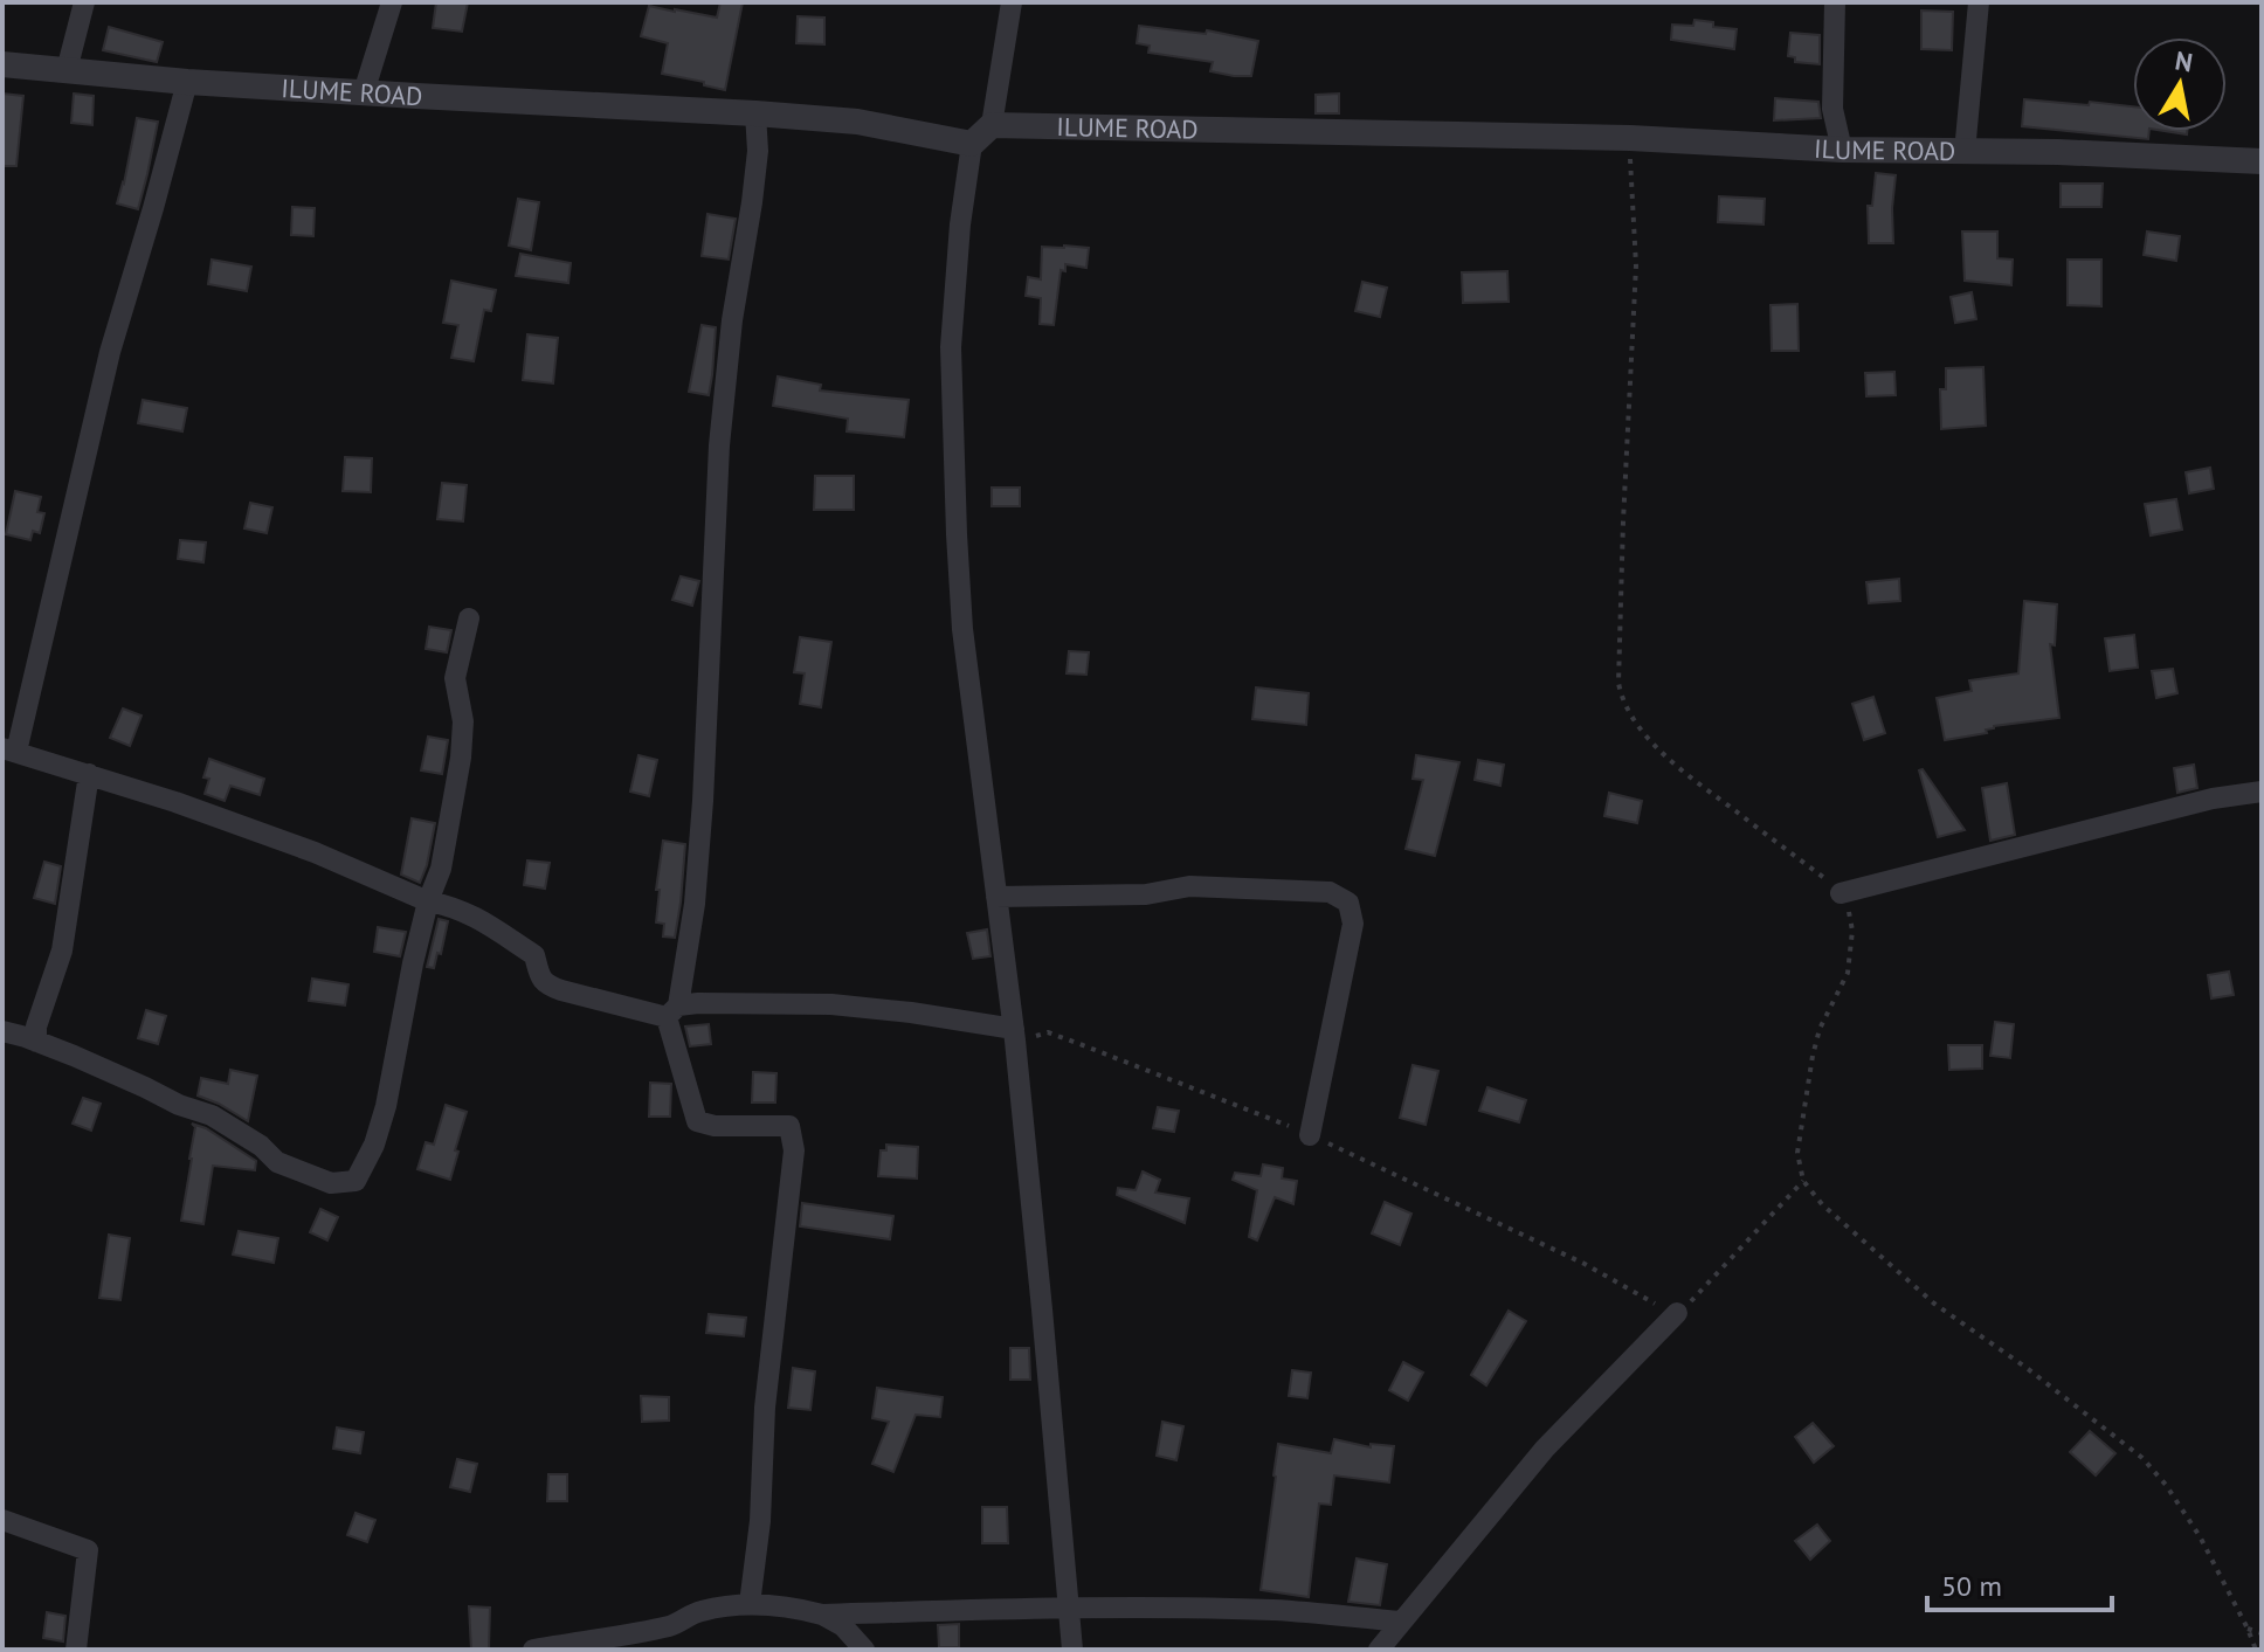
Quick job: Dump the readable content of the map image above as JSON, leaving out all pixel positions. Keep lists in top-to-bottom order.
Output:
{
  "streets": {
    "street": ["ILUME ROAD"]
  },
  "scale_bar": "50 m",
  "north": "top"
}
